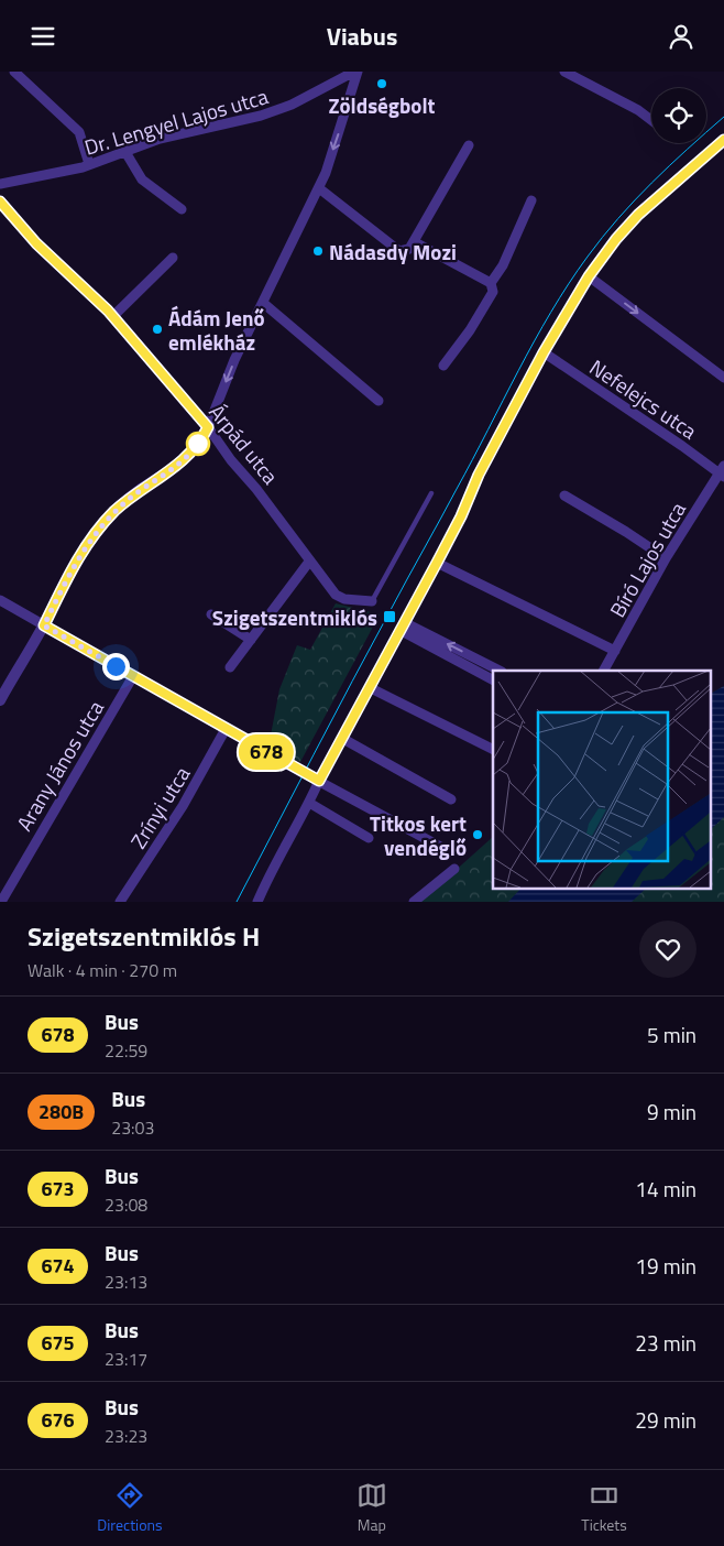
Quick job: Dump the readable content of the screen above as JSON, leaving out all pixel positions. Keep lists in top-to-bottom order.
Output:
{
  "streets": {
    "street": [
      "Dr. Lengyel Lajos utca",
      "Nefelejcs utca",
      "Árpád utca",
      "Bíró Lajos utca",
      "Arany János utca",
      "Zrínyi utca"
    ]
  },
  "crossings": [
    ["Nefelejcs utca", "Bíró Lajos utca"]
  ],
  "places": {
    "other": [
      "Zöldségbolt",
      "Nádasdy Mozi",
      "Ádám Jenő emlékház",
      "Titkos kert vendéglő"
    ],
    "transit": ["Szigetszentmiklós"]
  },
  "lines": ["bus line 678"],
  "page": {
    "header": "Viabus",
    "on_map": "678",
    "heading": ["Szigetszentmiklós H", "Walk · 4 min · 270 m"],
    "list": [
      {
        "mark": "678",
        "name": "Bus",
        "note": "22:59",
        "value": "5 min"
      },
      {
        "mark": "280B",
        "name": "Bus",
        "note": "23:03",
        "value": "9 min"
      },
      {
        "mark": "673",
        "name": "Bus",
        "note": "23:08",
        "value": "14 min"
      },
      {
        "mark": "674",
        "name": "Bus",
        "note": "23:13",
        "value": "19 min"
      },
      {
        "mark": "675",
        "name": "Bus",
        "note": "23:17",
        "value": "23 min"
      },
      {
        "mark": "676",
        "name": "Bus",
        "note": "23:23",
        "value": "29 min"
      }
    ],
    "tabs": ["Directions", "Map", "Tickets"]
  }
}
